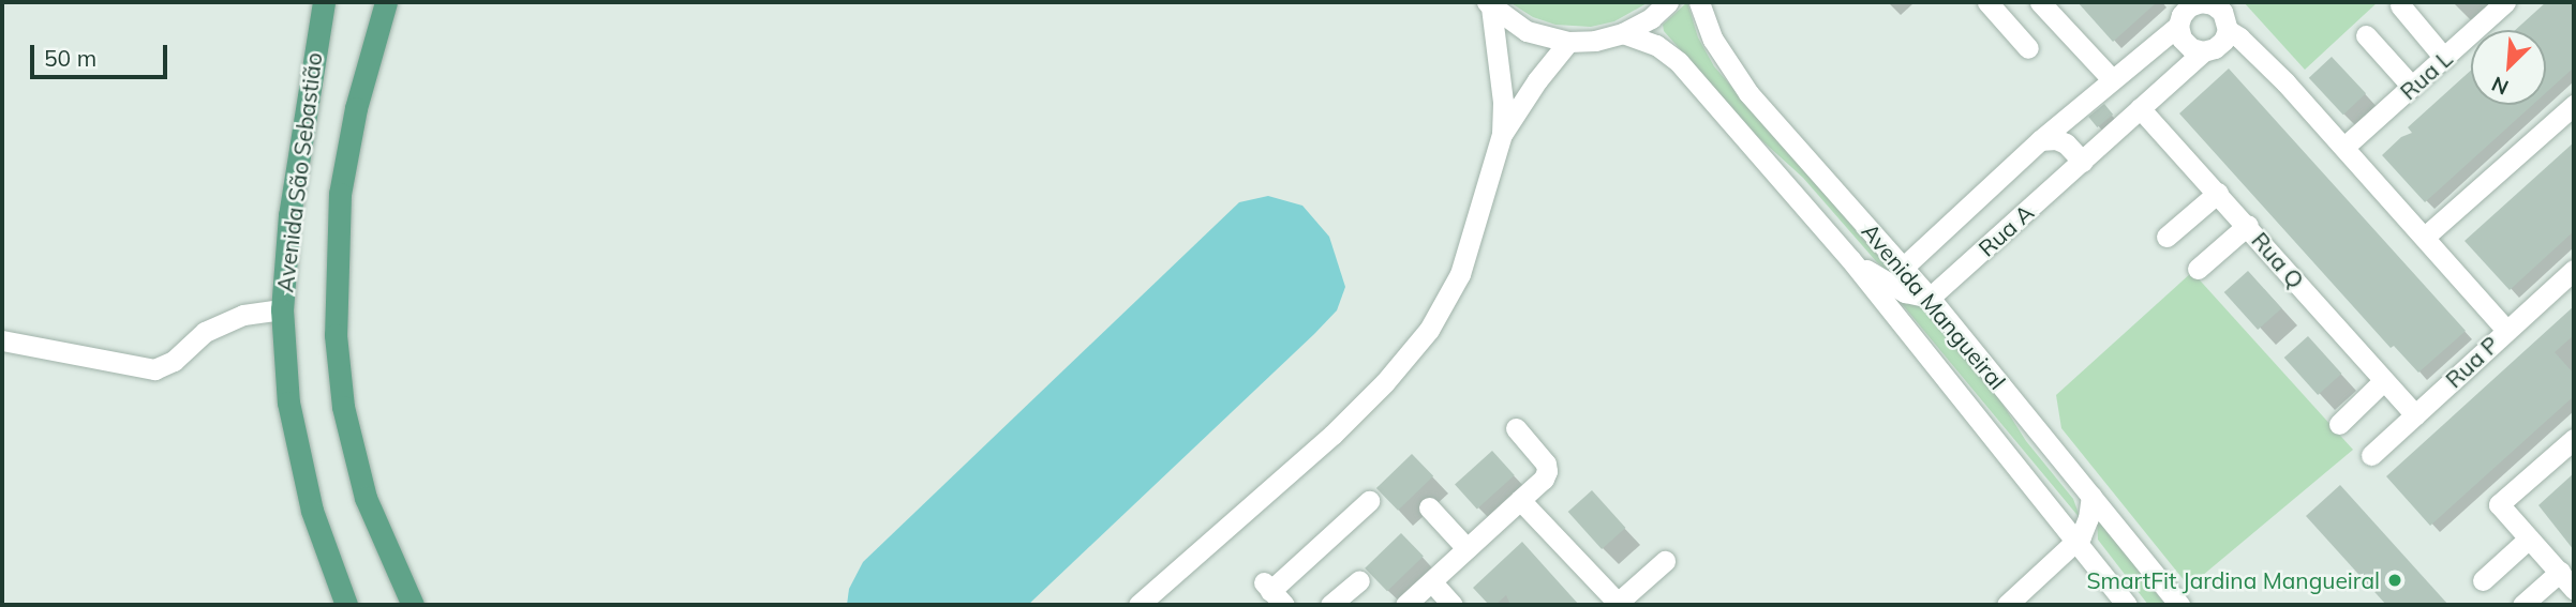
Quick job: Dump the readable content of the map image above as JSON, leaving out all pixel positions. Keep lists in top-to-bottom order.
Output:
{
  "streets": {
    "main road": ["Avenida São Sebastião"],
    "street": [
      "Rua L",
      "Rua A",
      "Rua Q",
      "Avenida Mangueiral",
      "Rua P"
    ]
  },
  "crossings": [
    ["Rua A", "Rua Q"],
    ["Rua A", "Avenida Mangueiral"],
    ["Rua Q", "Rua P"]
  ],
  "places": ["SmartFit Jardina Mangueiral"],
  "scale_bar": "50 m",
  "north": "bottom left"
}
